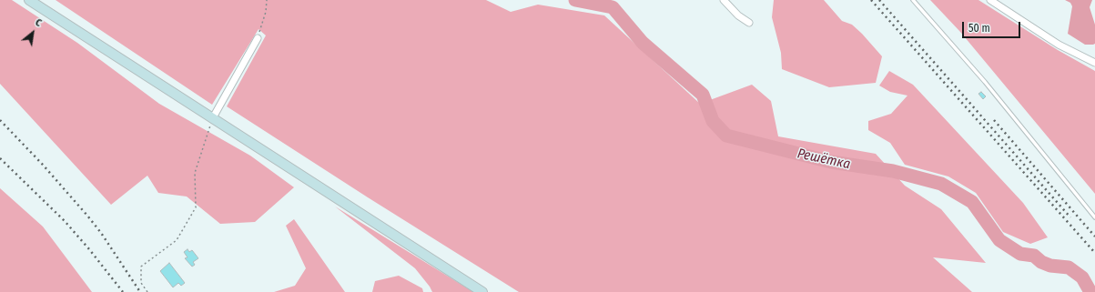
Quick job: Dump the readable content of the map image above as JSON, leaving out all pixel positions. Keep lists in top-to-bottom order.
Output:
{
  "water": ["Решётка"],
  "scale_bar": "50 m",
  "north": "top right"
}
